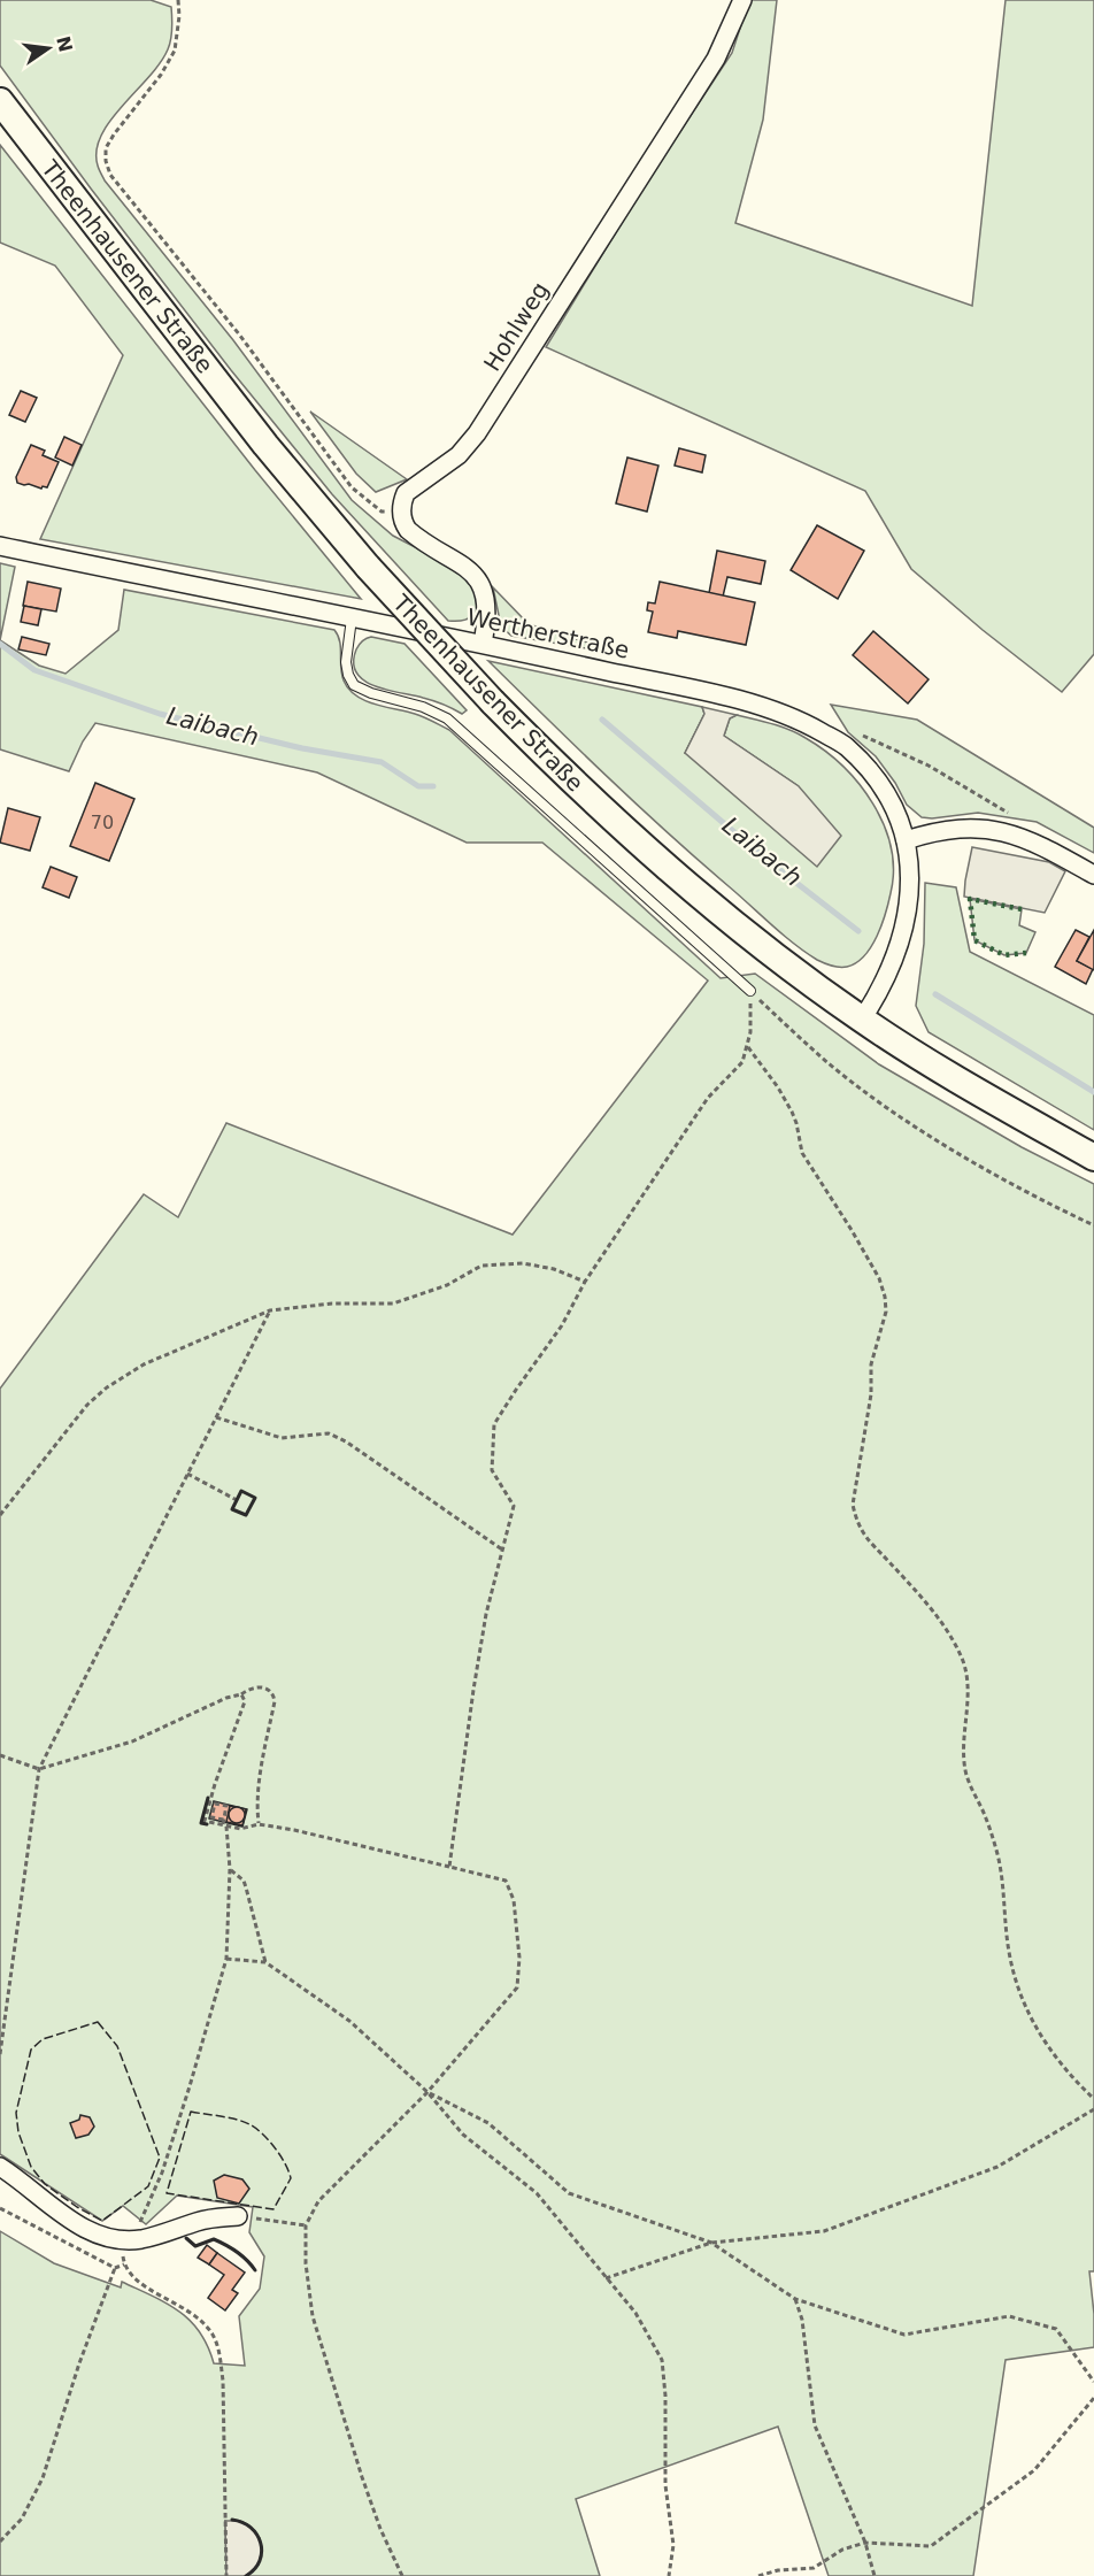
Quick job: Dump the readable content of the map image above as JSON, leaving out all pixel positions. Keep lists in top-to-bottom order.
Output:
{
  "streets": {
    "main road": ["Theenhausener Straße"],
    "street": ["Hohlweg", "Wertherstraße"]
  },
  "crossings": [
    ["Theenhausener Straße", "Wertherstraße"]
  ],
  "water": ["Laibach"],
  "house_numbers": ["70"],
  "north": "right"
}
